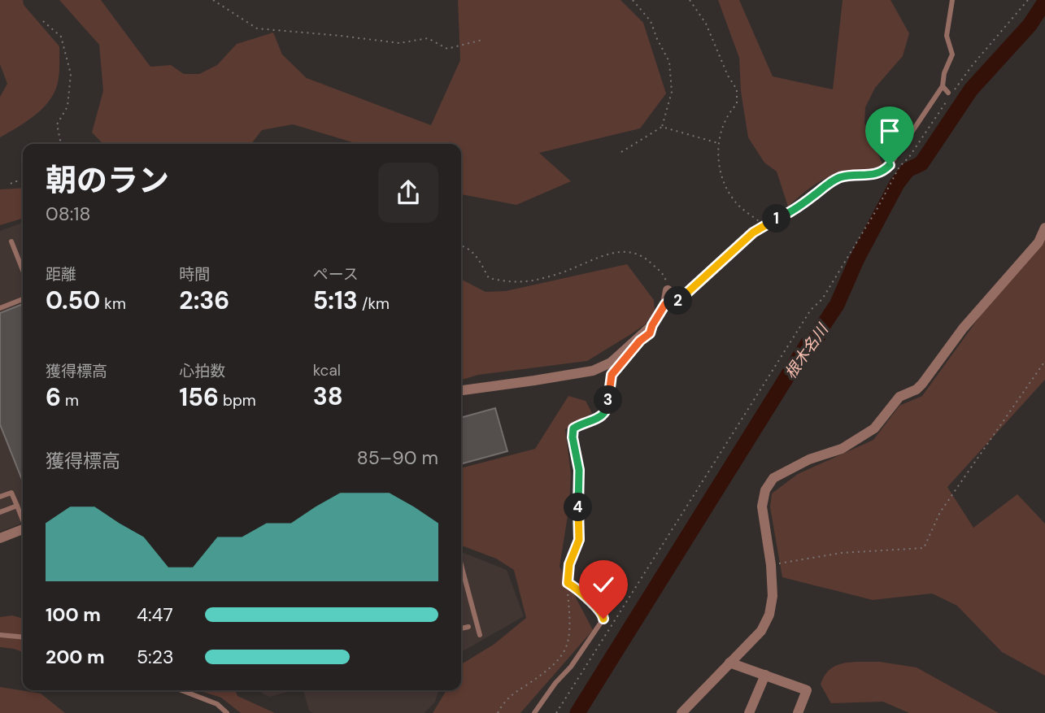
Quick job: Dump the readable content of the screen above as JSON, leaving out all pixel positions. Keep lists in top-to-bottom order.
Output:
{
  "water": ["根木名川"],
  "page": {
    "heading": ["朝のラン", "08:18"],
    "pins": [
      "1",
      "2",
      "3",
      "4"
    ],
    "stats": [
      ["距離", "0.50 km"],
      ["時間", "2:36"],
      ["ペース", "5:13 /km"],
      ["獲得標高", "6 m"],
      ["心拍数", "156 bpm"],
      ["kcal", "38"]
    ],
    "chart": ["獲得標高", "85–90 m"],
    "list": [
      {
        "name": "100 m",
        "note": "4:47"
      },
      {
        "name": "200 m",
        "note": "5:23"
      }
    ]
  }
}
